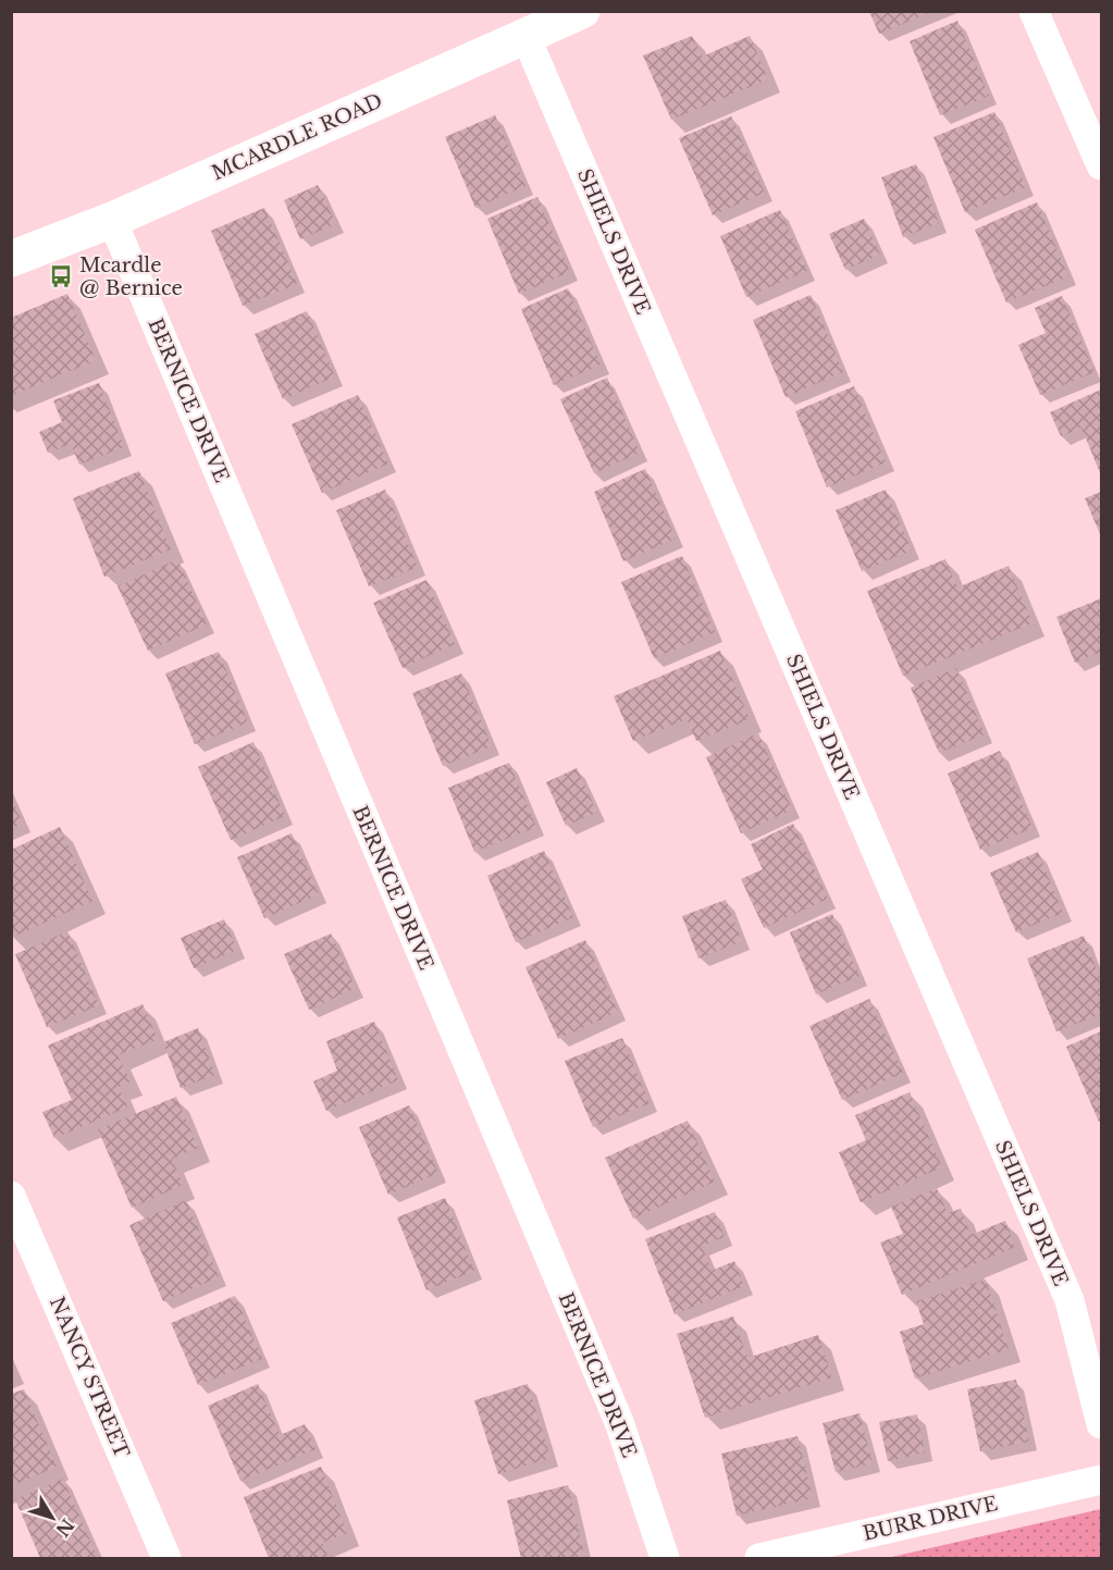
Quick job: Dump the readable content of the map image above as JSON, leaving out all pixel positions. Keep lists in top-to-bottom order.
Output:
{
  "streets": {
    "main road": ["MCARDLE ROAD"],
    "street": [
      "SHIELS DRIVE",
      "BERNICE DRIVE",
      "NANCY STREET",
      "BURR DRIVE"
    ]
  },
  "crossings": [
    ["MCARDLE ROAD", "SHIELS DRIVE"],
    ["MCARDLE ROAD", "BERNICE DRIVE"]
  ],
  "places": {
    "bus stop": ["Mcardle @ Bernice"]
  },
  "north": "bottom right"
}
